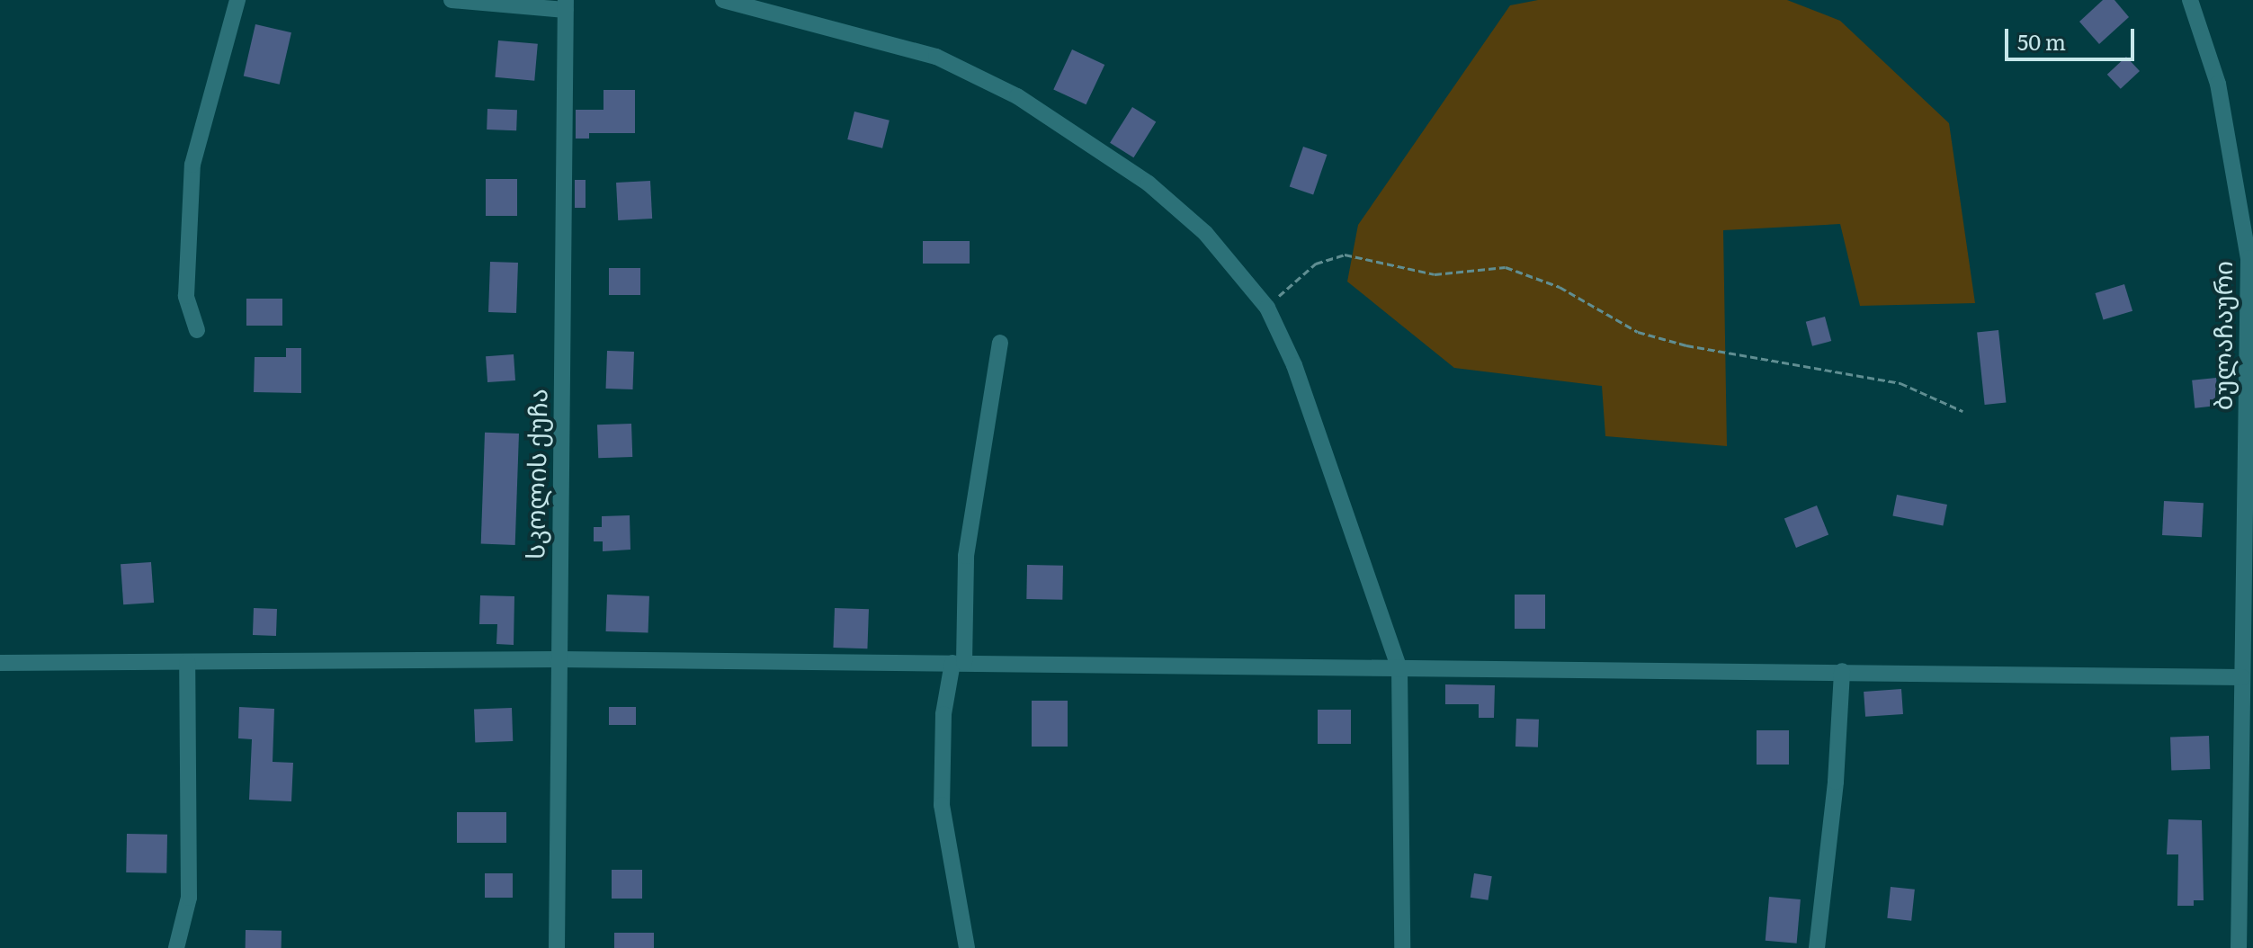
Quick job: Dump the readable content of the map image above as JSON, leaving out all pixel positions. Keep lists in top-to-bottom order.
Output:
{
  "streets": {
    "street": ["ბულაჩაური", "სკოლის ქუჩა"]
  },
  "scale_bar": "50 m"
}
